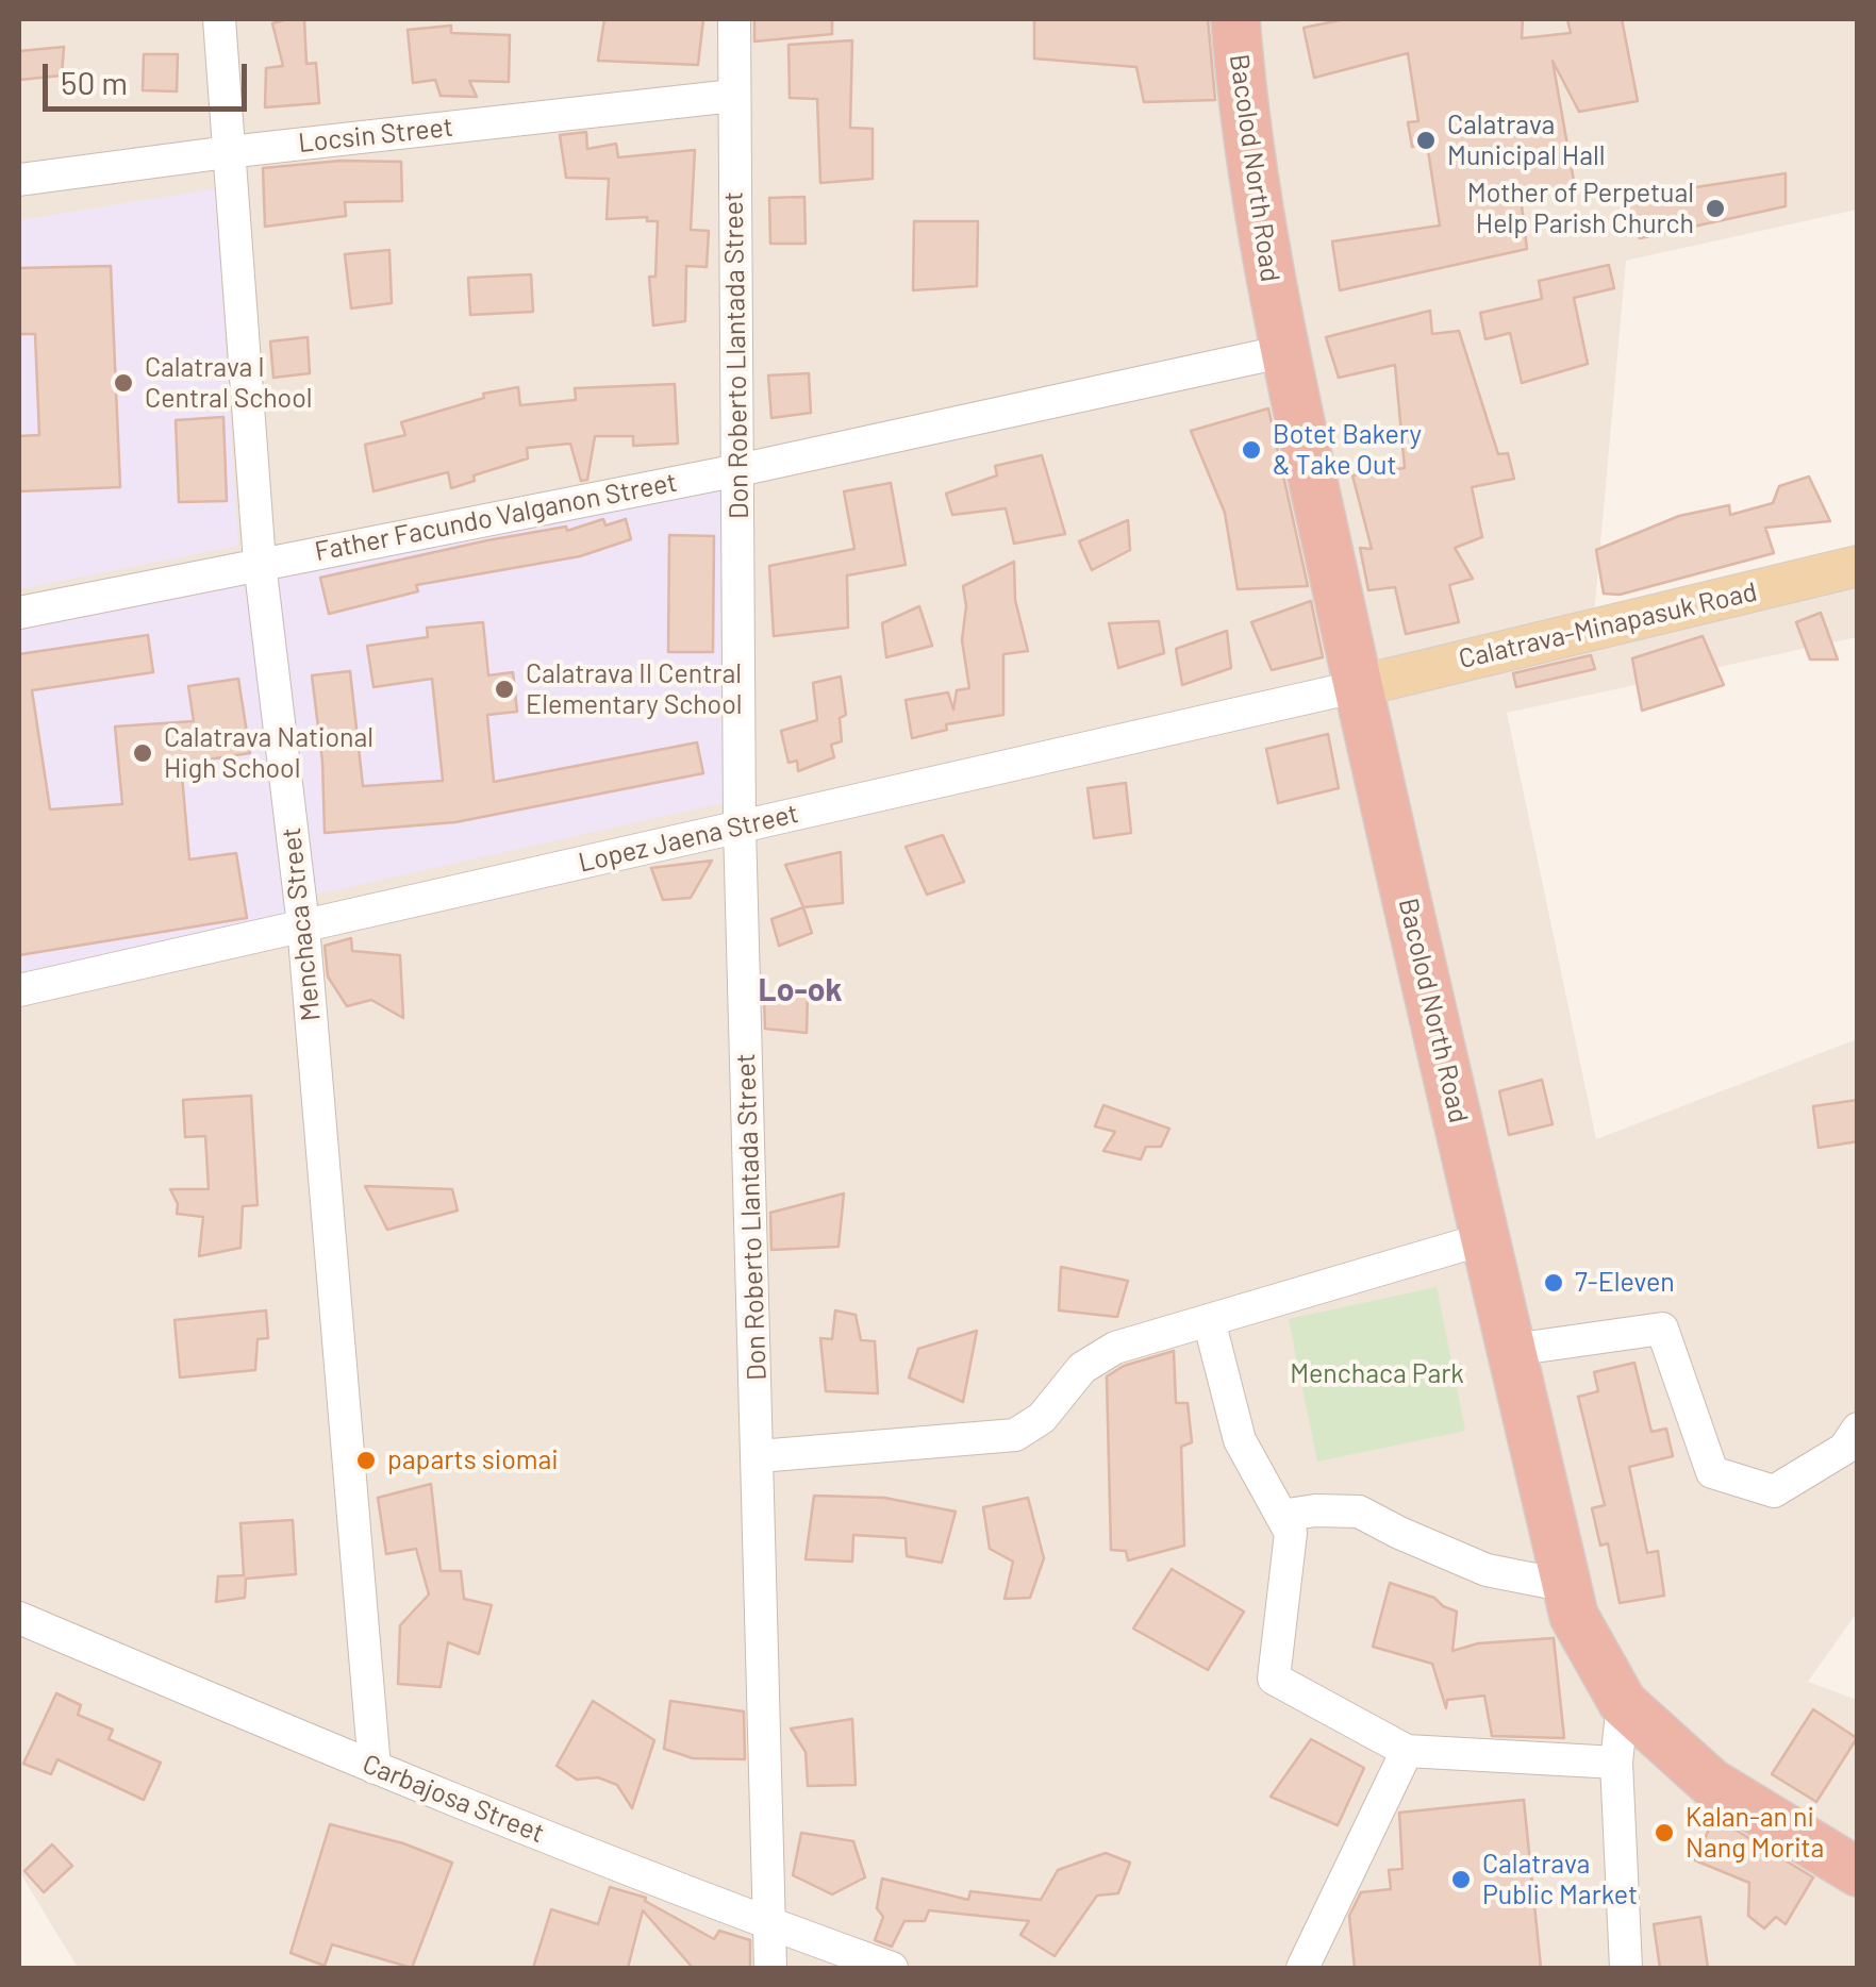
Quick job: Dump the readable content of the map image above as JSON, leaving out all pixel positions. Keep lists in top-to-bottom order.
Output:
{
  "streets": {
    "highway": ["Bacolod North Road"],
    "main road": ["Calatrava-Minapasuk Road"],
    "street": [
      "Locsin Street",
      "Don Roberto Llantada Street",
      "Father Facundo Valganon Street",
      "Lopez Jaena Street",
      "Menchaca Street",
      "Carbajosa Street"
    ]
  },
  "crossings": [
    ["Locsin Street", "Don Roberto Llantada Street"],
    ["Locsin Street", "Menchaca Street"],
    ["Bacolod North Road", "Father Facundo Valganon Street"],
    ["Bacolod North Road", "Calatrava-Minapasuk Road"],
    ["Bacolod North Road", "Lopez Jaena Street"],
    ["Don Roberto Llantada Street", "Father Facundo Valganon Street"],
    ["Don Roberto Llantada Street", "Lopez Jaena Street"],
    ["Don Roberto Llantada Street", "Carbajosa Street"],
    ["Father Facundo Valganon Street", "Menchaca Street"],
    ["Calatrava-Minapasuk Road", "Lopez Jaena Street"],
    ["Lopez Jaena Street", "Menchaca Street"],
    ["Menchaca Street", "Carbajosa Street"]
  ],
  "districts": ["Lo-ok"],
  "parks": ["Menchaca Park"],
  "places": [
    "Calatrava Municipal Hall",
    "Mother of Perpetual Help Parish Church",
    "Calatrava I Central School",
    "Botet Bakery & Take Out",
    "Calatrava II Central Elementary School",
    "Calatrava National High School",
    "7-Eleven",
    "paparts siomai",
    "Kalan-an ni Nang Morita",
    "Calatrava Public Market"
  ],
  "scale_bar": "50 m"
}
